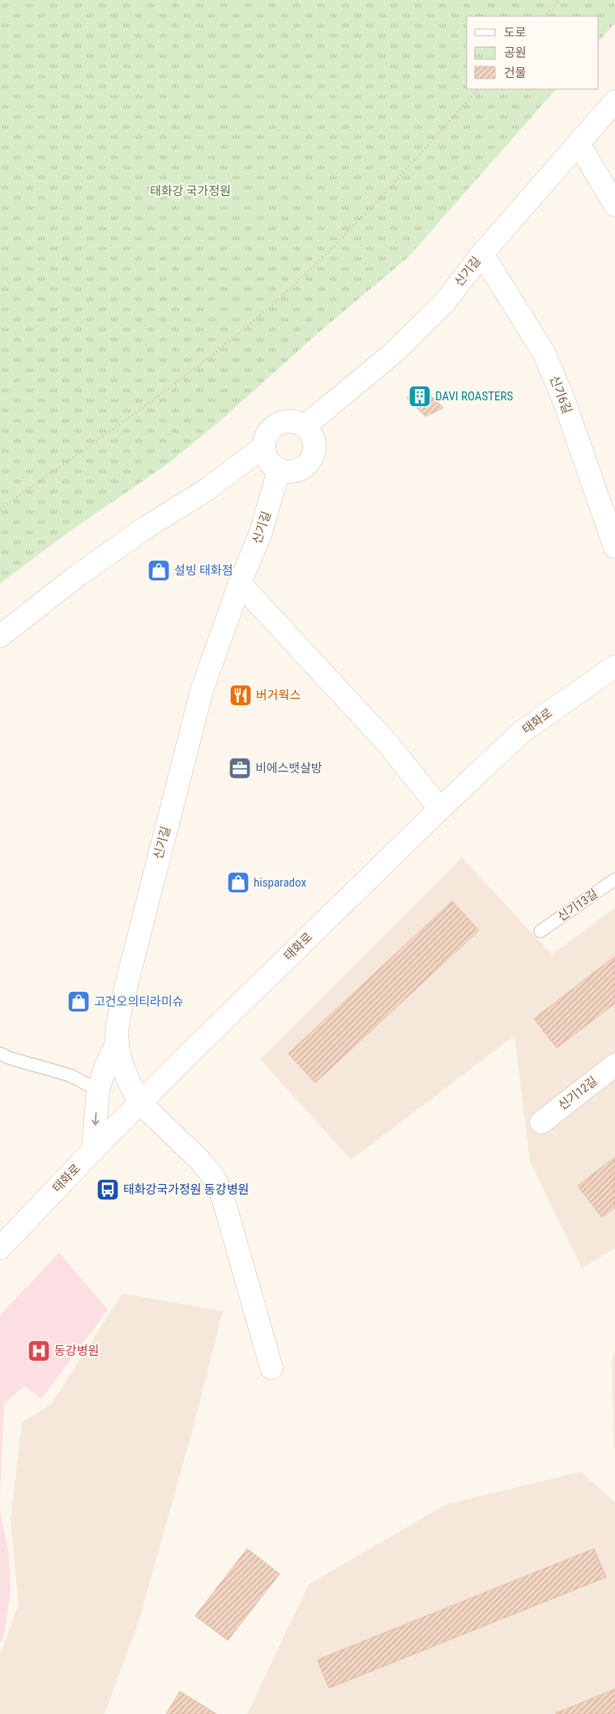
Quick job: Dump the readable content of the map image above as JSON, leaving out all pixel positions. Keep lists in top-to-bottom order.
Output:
{
  "streets": {
    "street": [
      "신기길",
      "신기6길",
      "태화로",
      "신기12길"
    ],
    "lane": ["신기13길"]
  },
  "crossings": [
    ["신기길", "신기6길"],
    ["신기길", "태화로"]
  ],
  "parks": ["태화강 국가정원"],
  "places": {
    "building": ["DAVI ROASTERS"],
    "shop": ["설빙 태화점", "hisparadox", "고건오의티라미슈"],
    "restaurant": ["버거웍스"],
    "office": ["비에스뱃살방"],
    "bus stop": ["태화강국가정원 동강병원"],
    "hospital": ["동강병원"]
  },
  "legend": ["도로", "공원", "건물"]
}
